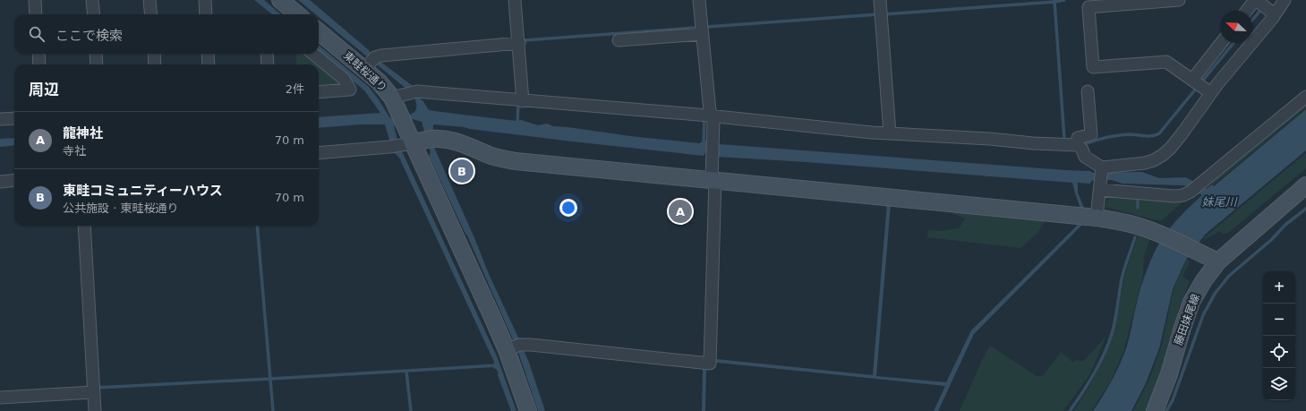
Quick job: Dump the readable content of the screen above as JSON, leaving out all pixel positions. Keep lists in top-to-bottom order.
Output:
{
  "streets": {
    "street": ["東畦桜通り", "藤田妹尾線"]
  },
  "water": ["妹尾川"],
  "north": "top left",
  "page": {
    "search": "ここで検索",
    "heading": ["周辺", "2件"],
    "list": [
      {
        "mark": "A",
        "name": "龍神社",
        "note": "寺社",
        "value": "70 m"
      },
      {
        "mark": "B",
        "name": "東畦コミュニティーハウス",
        "note": "公共施設 · 東畦桜通り",
        "value": "70 m"
      }
    ],
    "pins": ["B", "A"],
    "map_buttons": ["+", "−"]
  }
}
